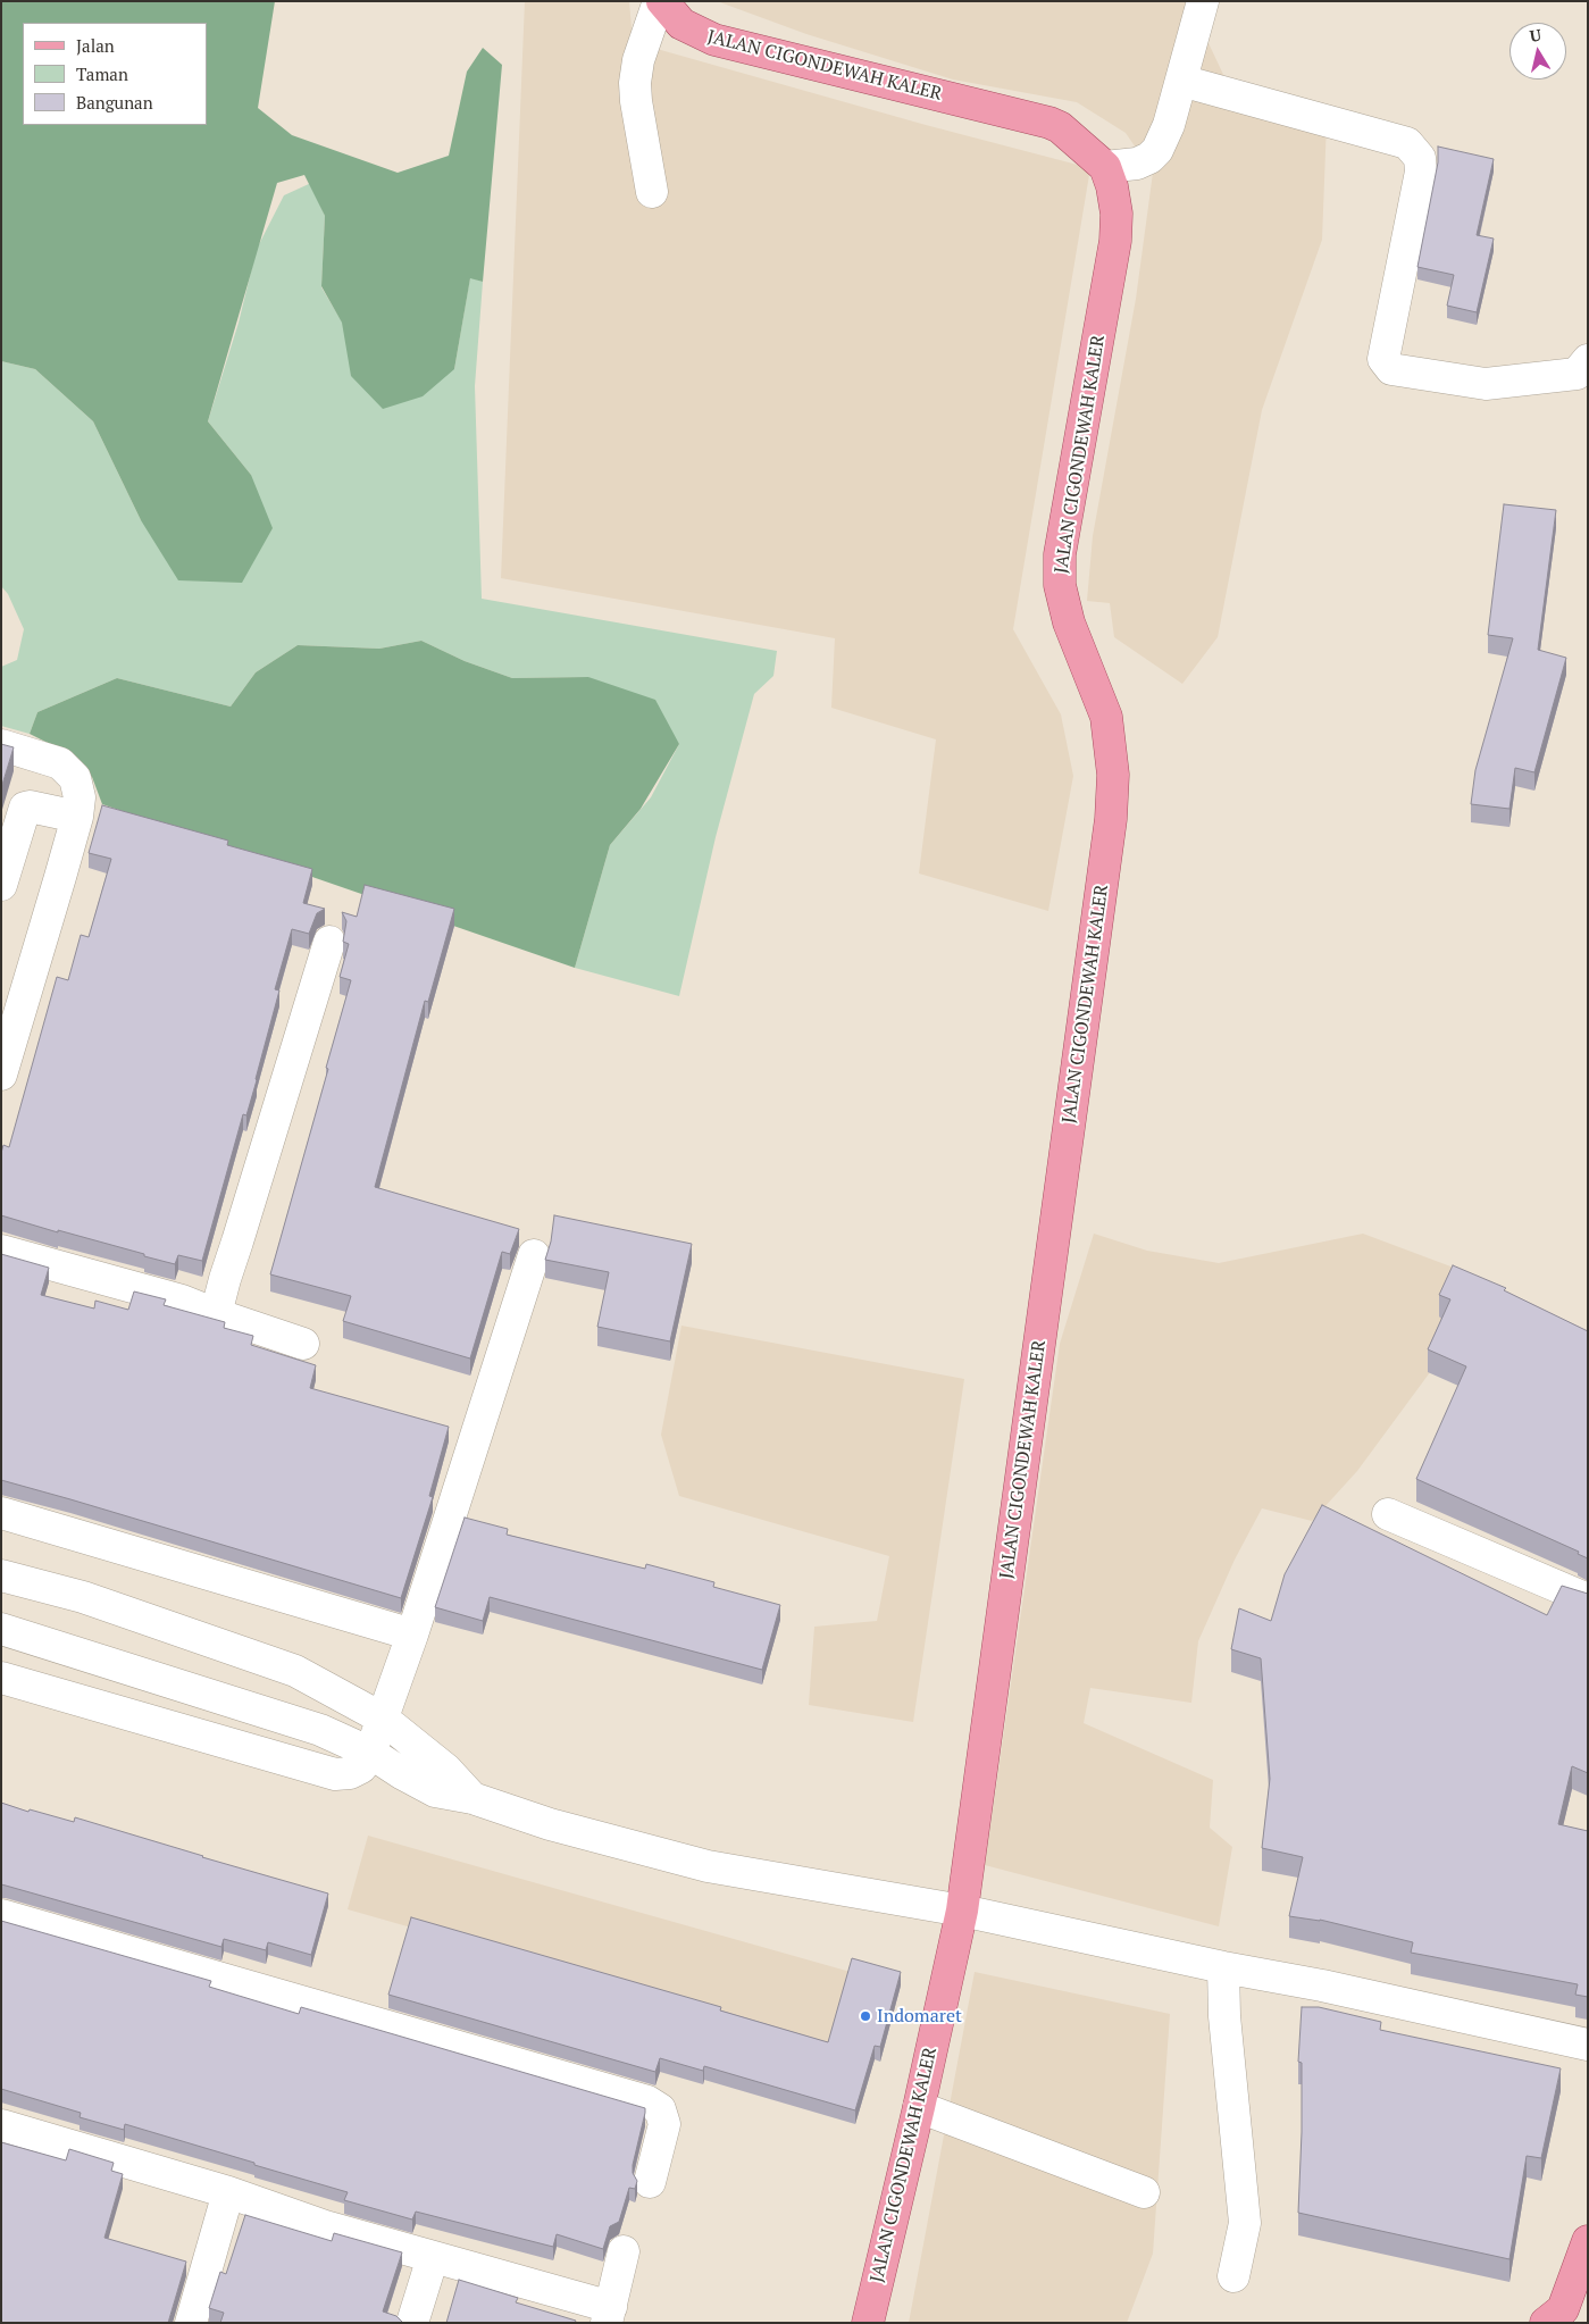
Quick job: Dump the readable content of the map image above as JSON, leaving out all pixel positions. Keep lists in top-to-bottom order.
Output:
{
  "streets": {
    "main road": ["JALAN CIGONDEWAH KALER"]
  },
  "places": ["Indomaret"],
  "legend": ["Jalan", "Taman", "Bangunan"],
  "north": "top"
}
